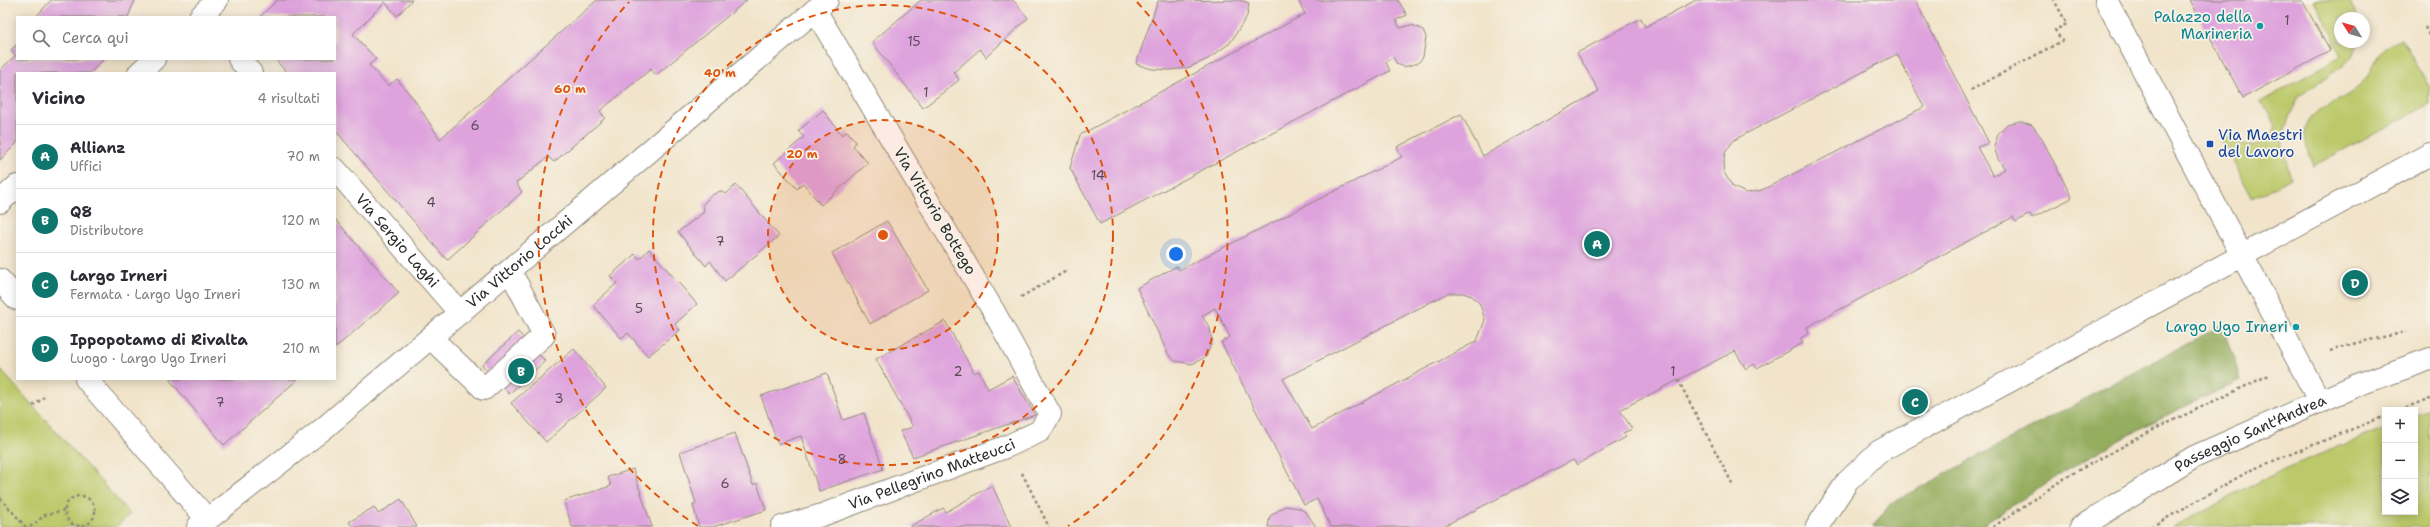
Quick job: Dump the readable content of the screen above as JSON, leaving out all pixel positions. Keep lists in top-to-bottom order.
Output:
{
  "streets": {
    "street": [
      "Via Vittorio Bottego",
      "Via Sergio Laghi",
      "Via Vittorio Locchi",
      "Passeggio Sant'Andrea",
      "Via Pellegrino Matteucci"
    ]
  },
  "crossings": [
    ["Via Vittorio Bottego", "Via Vittorio Locchi"],
    ["Via Vittorio Bottego", "Via Pellegrino Matteucci"],
    ["Via Sergio Laghi", "Via Vittorio Locchi"]
  ],
  "places": {
    "other": ["Palazzo della Marineria", "Largo Ugo Irneri"],
    "transit": ["Via Maestri del Lavoro"]
  },
  "house_numbers": [
    "1",
    "15",
    "1",
    "6",
    "14",
    "4",
    "7",
    "5",
    "2",
    "1",
    "3",
    "7",
    "8",
    "6"
  ],
  "north": "top left",
  "page": {
    "search": "Cerca qui",
    "heading": ["Vicino", "4 risultati"],
    "list": [
      {
        "mark": "A",
        "name": "Allianz",
        "note": "Uffici",
        "value": "70 m"
      },
      {
        "mark": "B",
        "name": "Q8",
        "note": "Distributore",
        "value": "120 m"
      },
      {
        "mark": "C",
        "name": "Largo Irneri",
        "note": "Fermata · Largo Ugo Irneri",
        "value": "130 m"
      },
      {
        "mark": "D",
        "name": "Ippopotamo di Rivalta",
        "note": "Luogo · Largo Ugo Irneri",
        "value": "210 m"
      }
    ],
    "pins": [
      "A",
      "D",
      "B",
      "C"
    ],
    "map_buttons": ["+", "−"]
  },
  "rings": ["40 m", "60 m", "20 m"]
}
